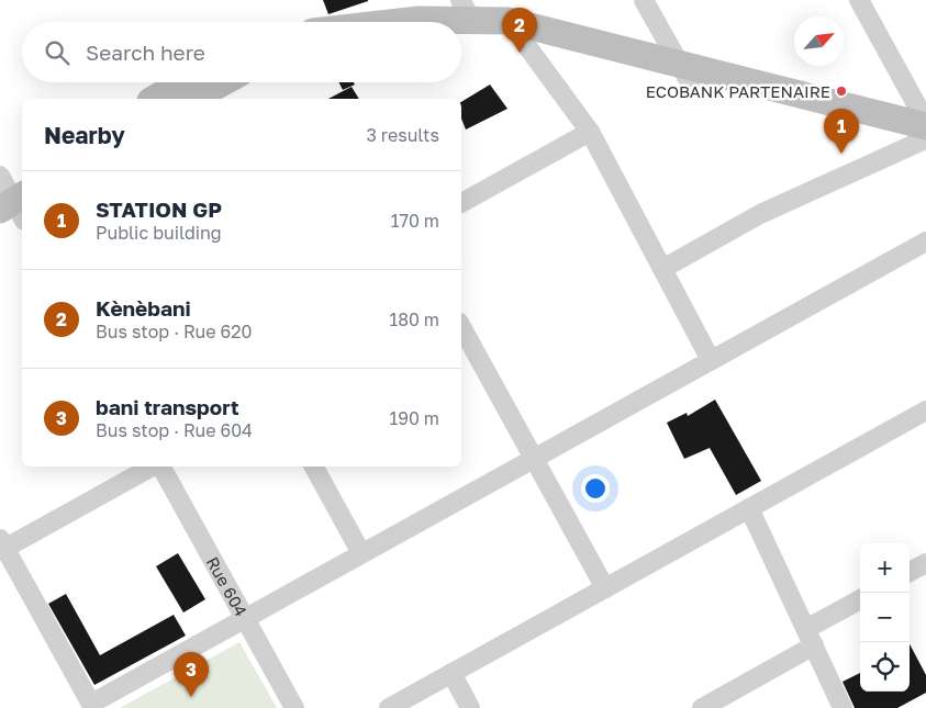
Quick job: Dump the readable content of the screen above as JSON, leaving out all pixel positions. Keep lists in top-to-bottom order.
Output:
{
  "streets": {
    "street": ["Rue 604"]
  },
  "places": ["ECOBANK PARTENAIRE"],
  "north": "top right",
  "page": {
    "pins": ["2", "1", "3"],
    "search": "Search here",
    "heading": ["Nearby", "3 results"],
    "list": [
      {
        "mark": "1",
        "name": "STATION GP",
        "note": "Public building",
        "value": "170 m"
      },
      {
        "mark": "2",
        "name": "Kènèbani",
        "note": "Bus stop · Rue 620",
        "value": "180 m"
      },
      {
        "mark": "3",
        "name": "bani transport",
        "note": "Bus stop · Rue 604",
        "value": "190 m"
      }
    ],
    "map_buttons": ["+", "−"]
  }
}
